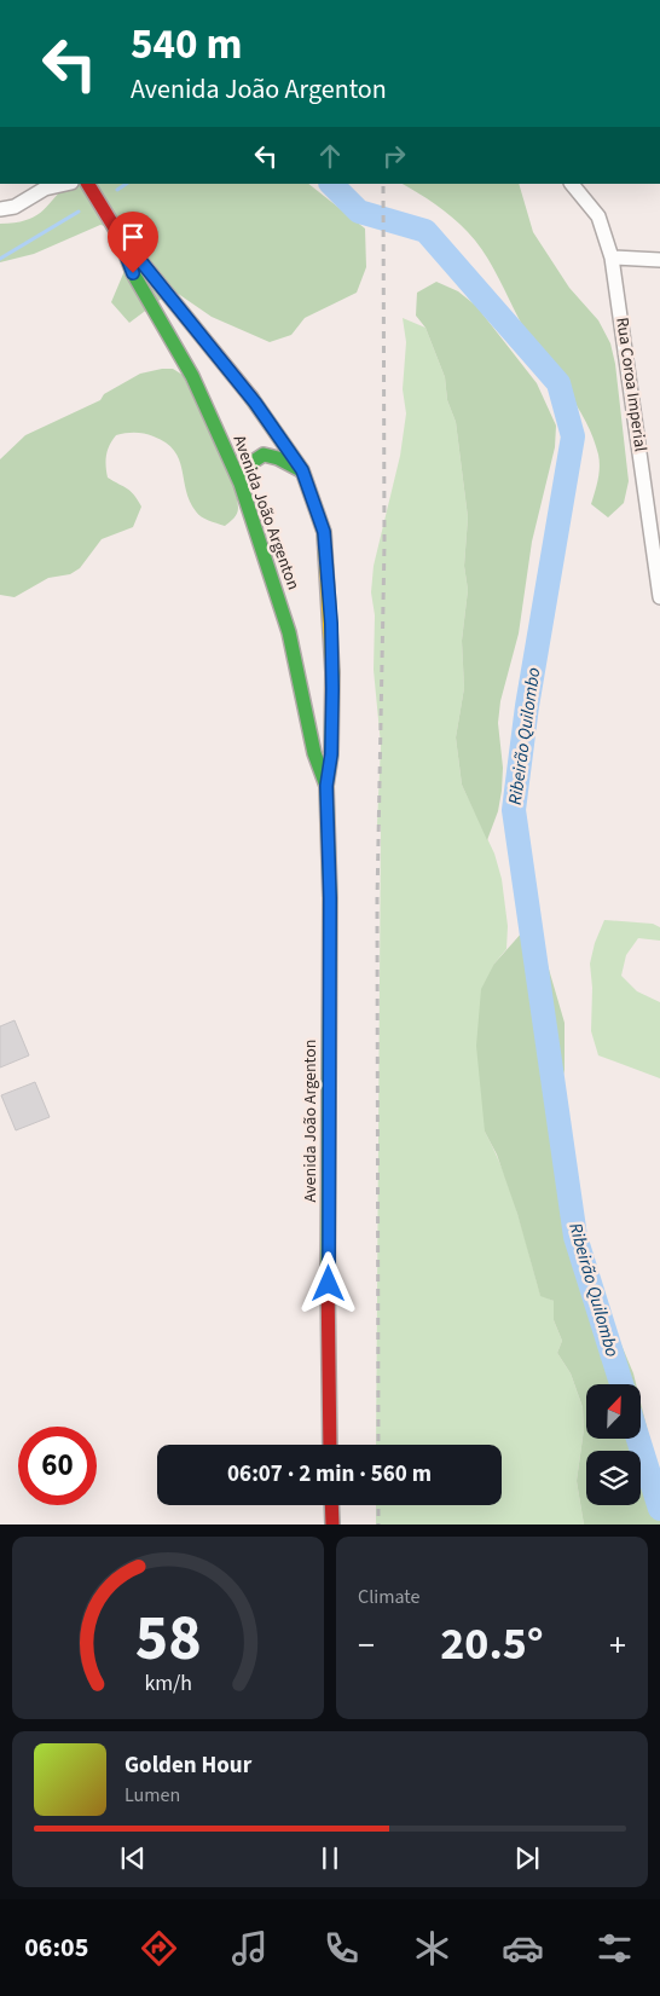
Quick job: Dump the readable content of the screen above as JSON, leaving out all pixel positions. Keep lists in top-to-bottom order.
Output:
{
  "streets": {
    "main road": ["Avenida João Argenton"],
    "street": ["Rua Coroa Imperial"]
  },
  "water": ["Ribeirão Quilombo"],
  "north": "top right",
  "page": {
    "turn": ["540 m", "Avenida João Argenton"],
    "limit": "60",
    "trip": "06:07 · 2 min · 560 m",
    "tile": "Climate",
    "heat": ["−", "20.5°", "+"],
    "song": ["Golden Hour", "Lumen"],
    "tabs": "06:05",
    "gauge": ["58", "km/h"]
  }
}
